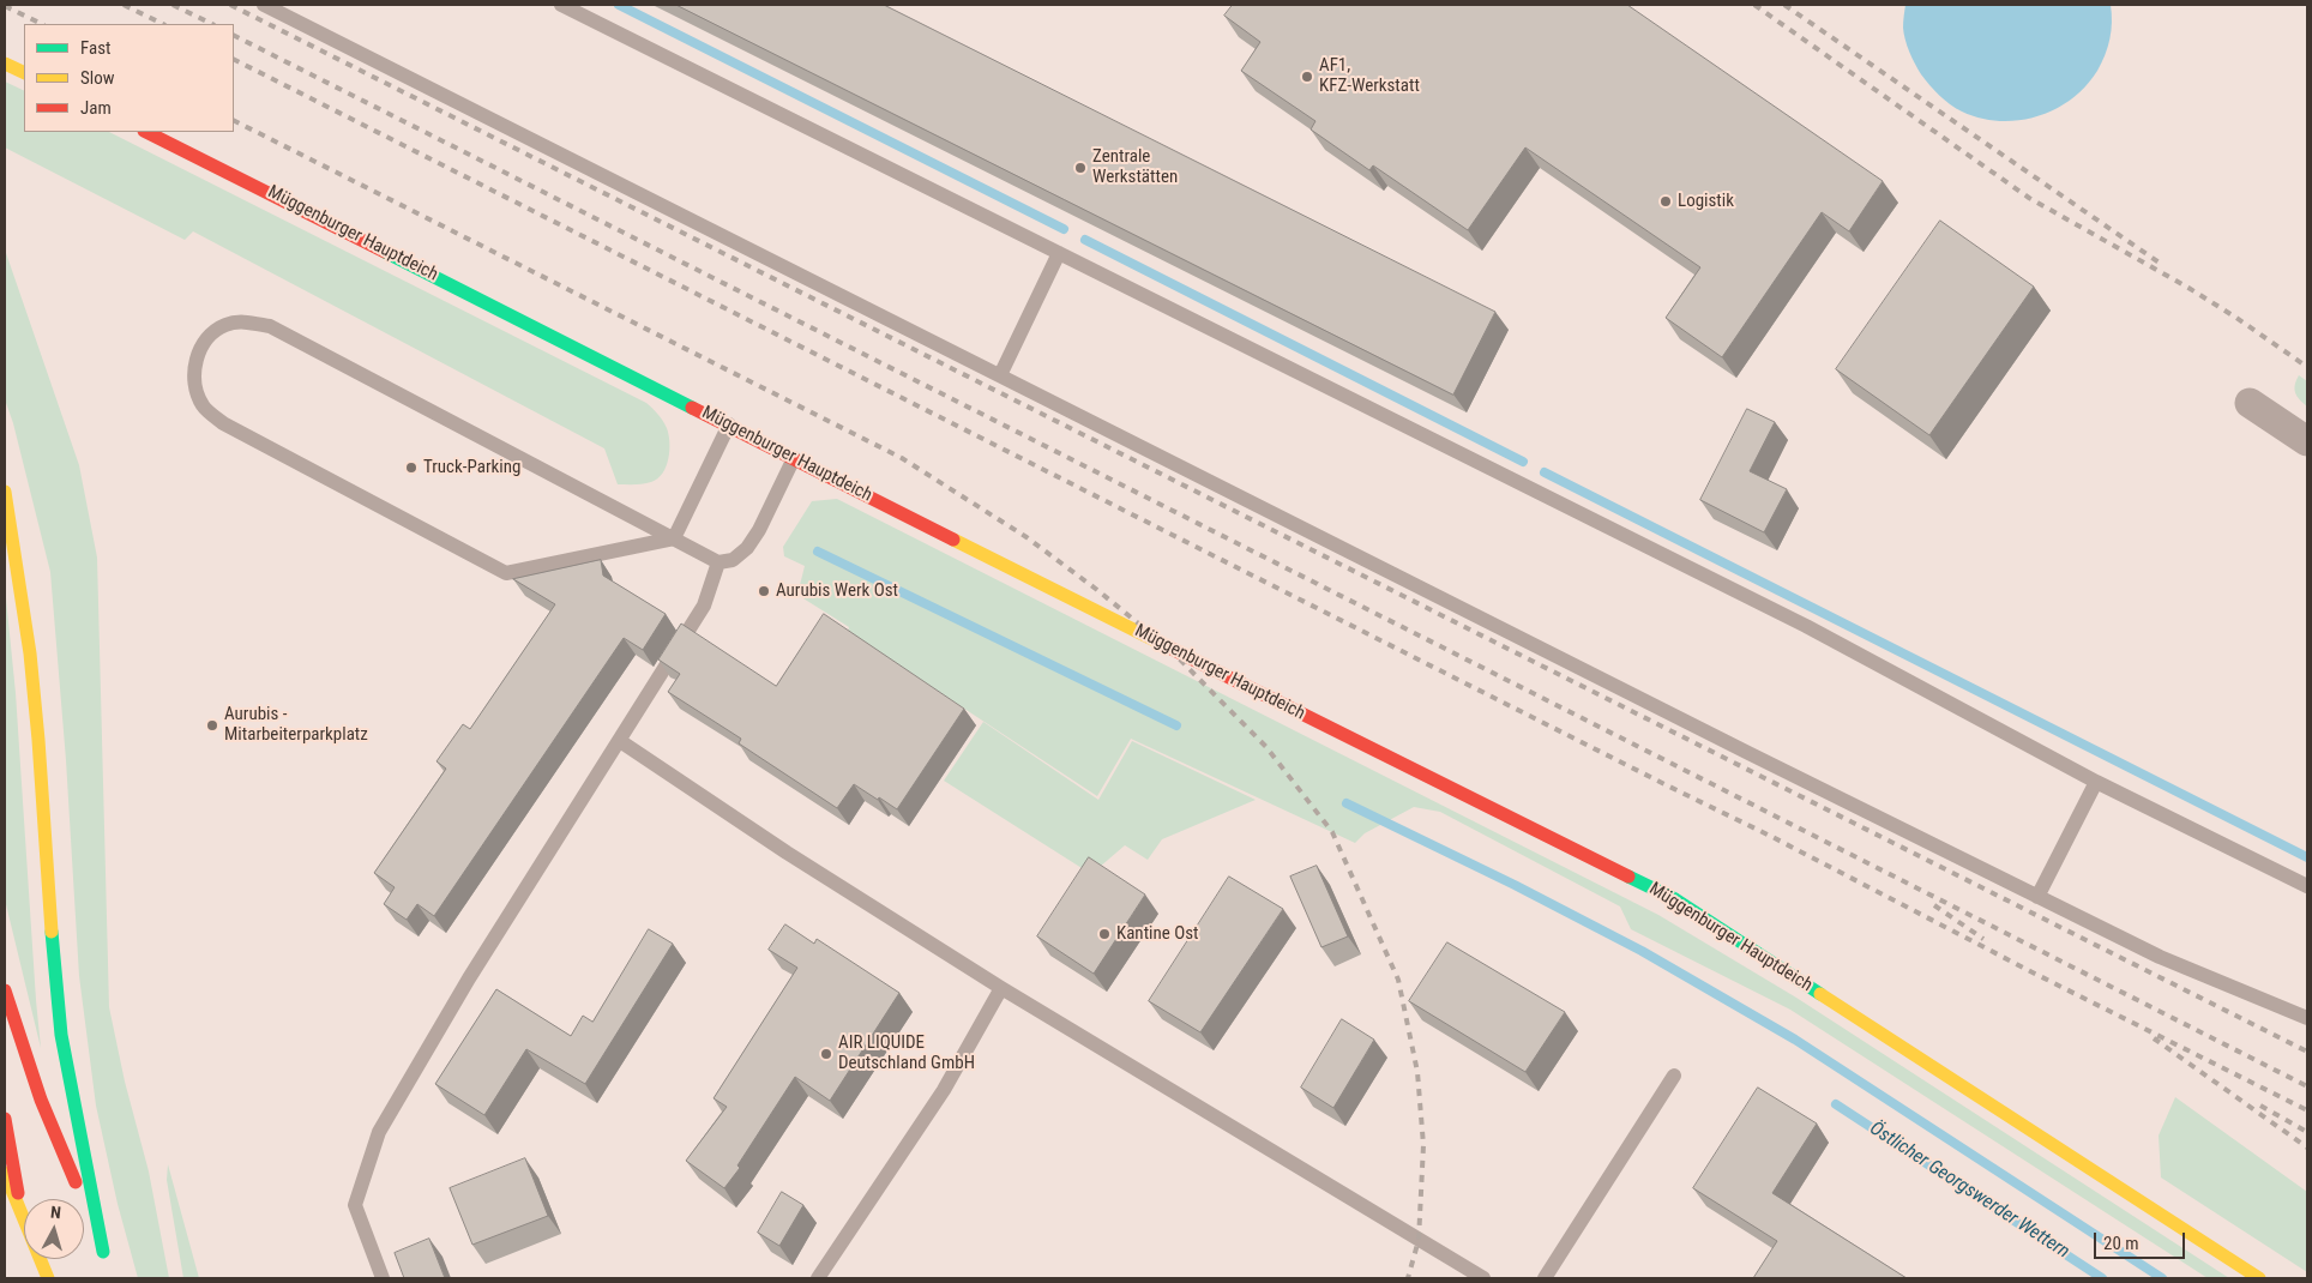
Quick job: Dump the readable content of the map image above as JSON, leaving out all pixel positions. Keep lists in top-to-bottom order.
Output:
{
  "streets": {
    "main road": ["Müggenburger Hauptdeich"]
  },
  "water": ["Östlicher Georgswerder Wettern"],
  "places": [
    "AF1, KFZ-Werkstatt",
    "Zentrale Werkstätten",
    "Logistik",
    "Truck-Parking",
    "Aurubis Werk Ost",
    "Aurubis - Mitarbeiterparkplatz",
    "Kantine Ost",
    "AIR LIQUIDE Deutschland GmbH"
  ],
  "legend": ["Fast", "Slow", "Jam"],
  "scale_bar": "20 m",
  "north": "top"
}
